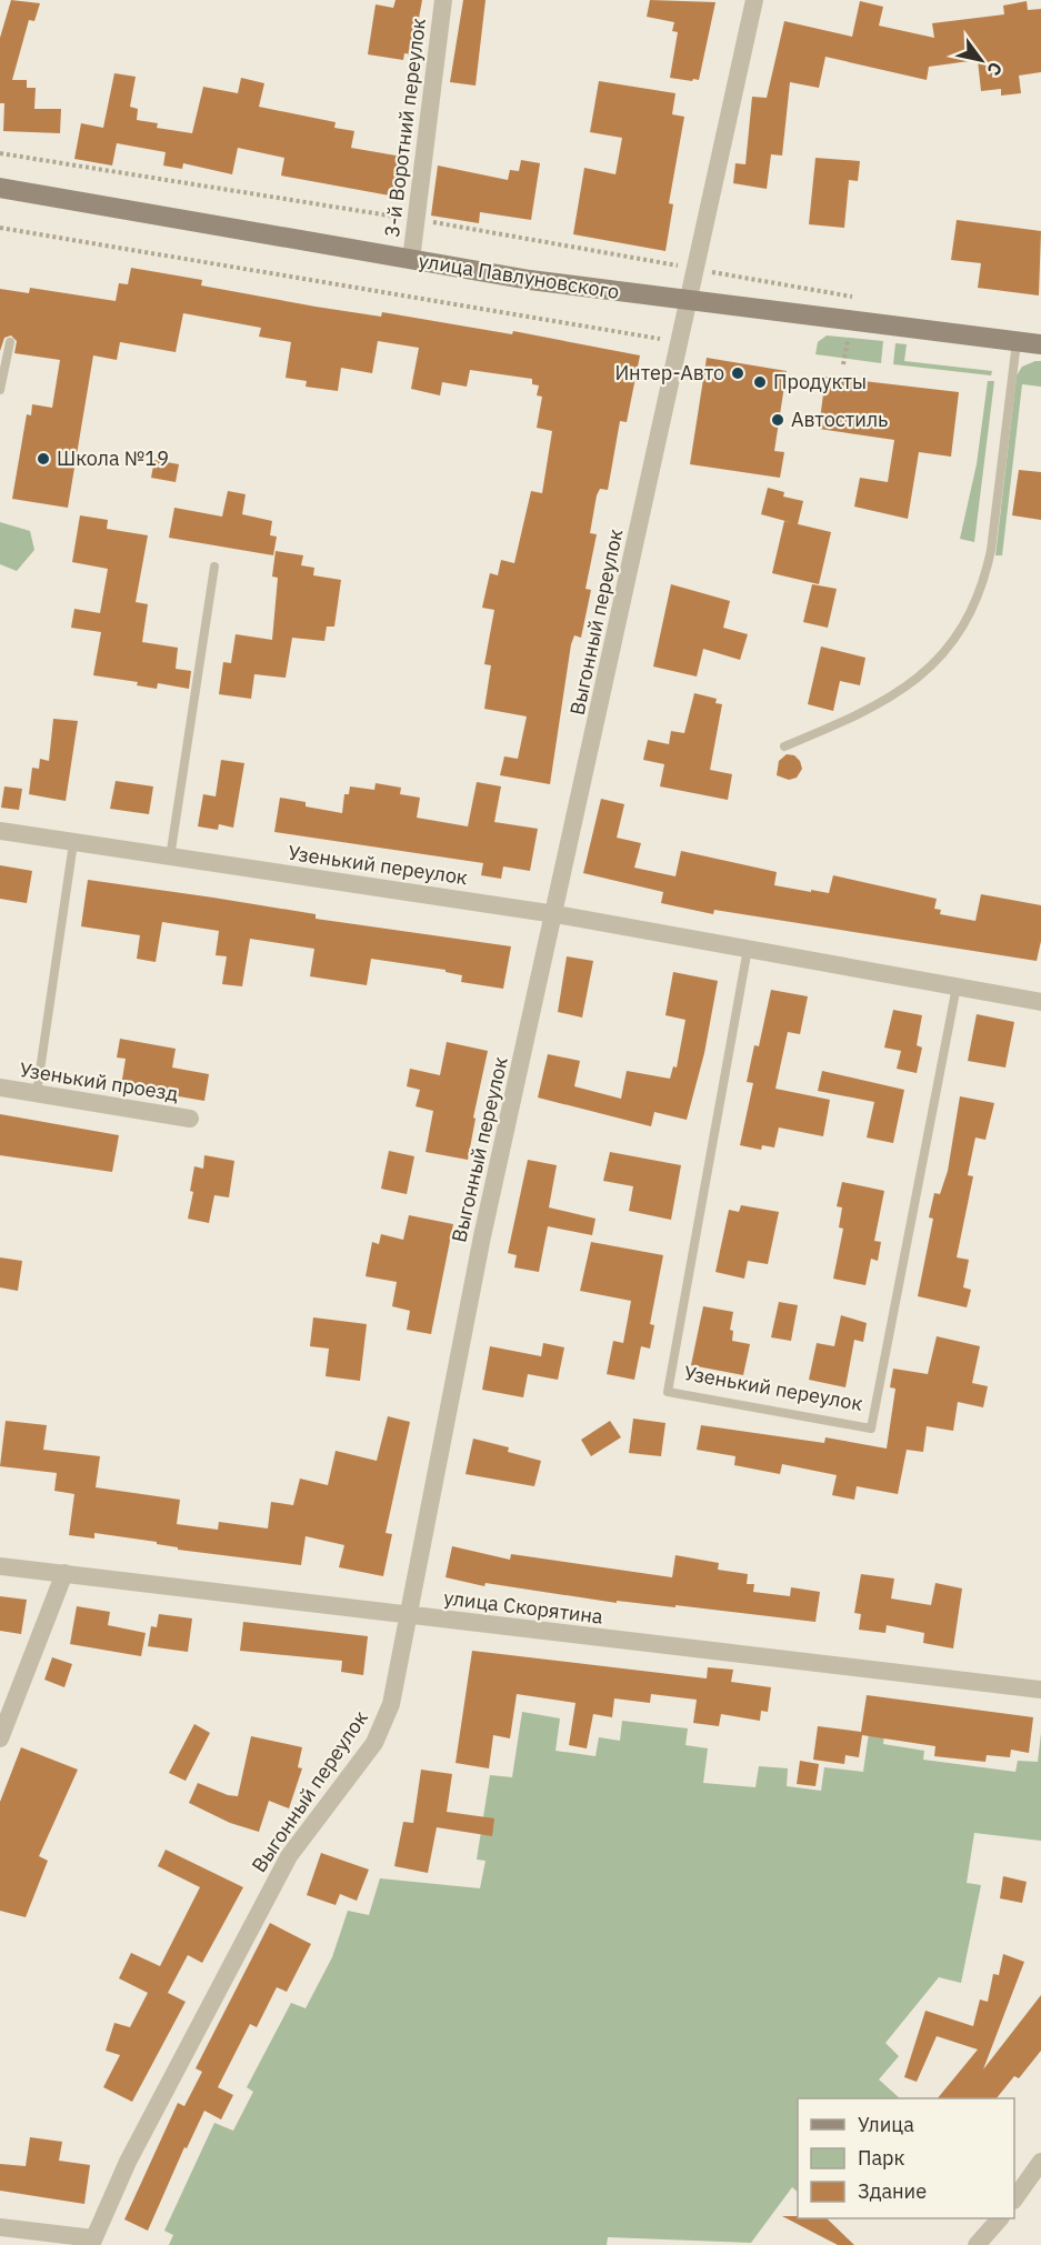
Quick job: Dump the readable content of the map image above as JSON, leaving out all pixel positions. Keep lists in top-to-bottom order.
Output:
{
  "streets": {
    "street": [
      "3-й Воротний переулок",
      "улица Павлуновского",
      "Выгонный переулок",
      "Узенький переулок",
      "Узенький проезд",
      "улица Скорятина"
    ]
  },
  "crossings": [
    ["3-й Воротний переулок", "улица Павлуновского"],
    ["улица Павлуновского", "Выгонный переулок"],
    ["Выгонный переулок", "Узенький переулок"],
    ["Выгонный переулок", "улица Скорятина"]
  ],
  "places": [
    "Интер-Авто",
    "Продукты",
    "Автостиль",
    "Школа №19"
  ],
  "legend": ["Улица", "Парк", "Здание"],
  "north": "bottom right"
}
